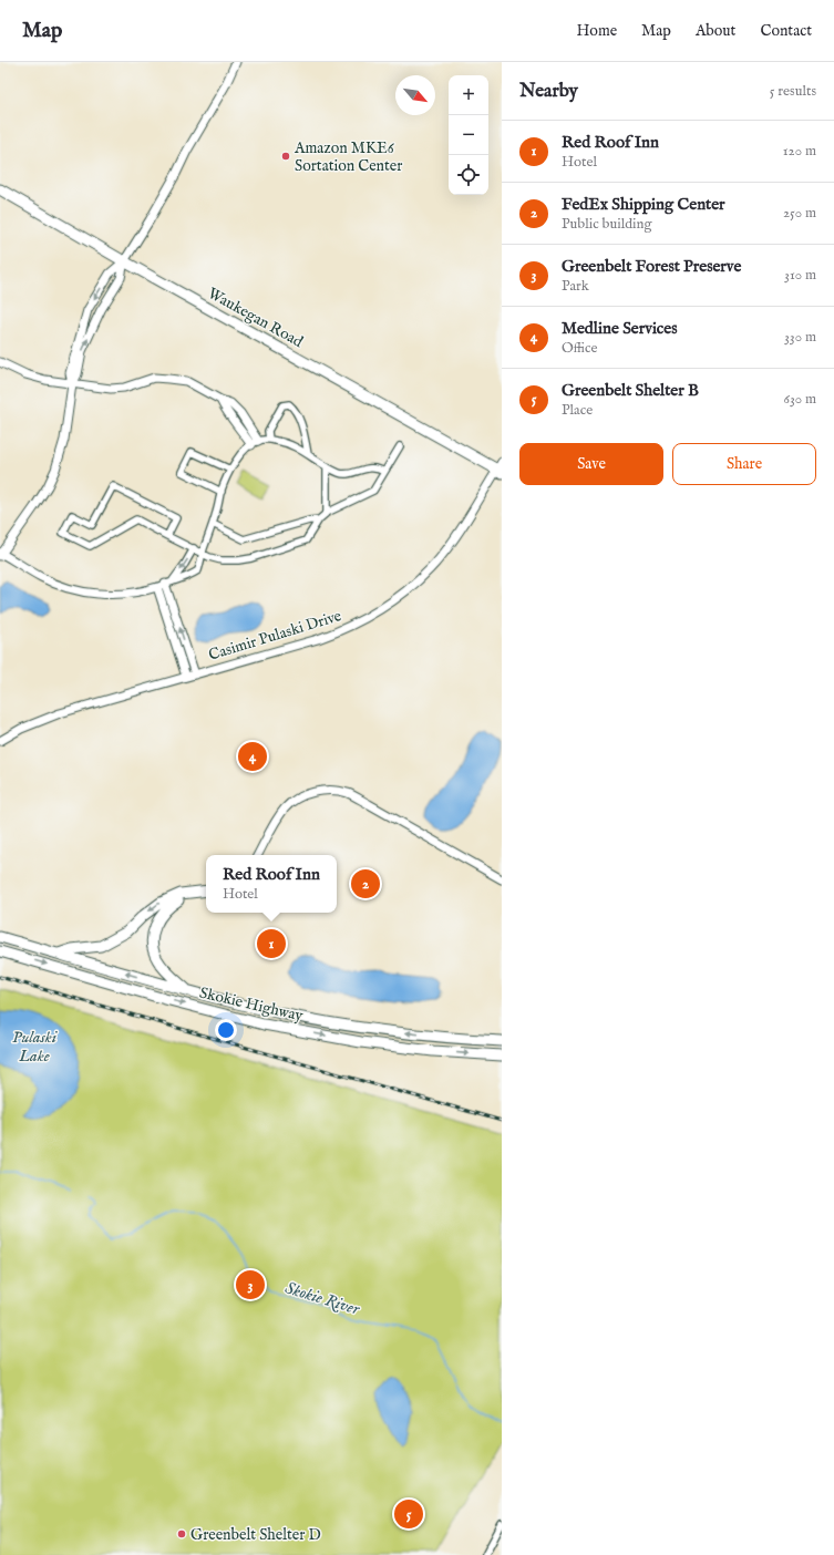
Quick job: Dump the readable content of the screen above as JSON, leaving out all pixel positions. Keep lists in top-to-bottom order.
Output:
{
  "streets": {
    "main road": ["Waukegan Road", "Skokie Highway"],
    "street": ["Casimir Pulaski Drive"]
  },
  "crossings": [
    ["Waukegan Road", "Casimir Pulaski Drive"]
  ],
  "water": ["Pulaski Lake", "Skokie River"],
  "places": ["Amazon MKE6 Sortation Center", "Greenbelt Shelter D"],
  "north": "bottom right",
  "page": {
    "header": "Map",
    "nav": [
      "Home",
      "Map",
      "About",
      "Contact"
    ],
    "heading": ["Nearby", "5 results"],
    "map_buttons": ["+", "−"],
    "list": [
      {
        "mark": "1",
        "name": "Red Roof Inn",
        "note": "Hotel",
        "value": "120 m"
      },
      {
        "mark": "2",
        "name": "FedEx Shipping Center",
        "note": "Public building",
        "value": "250 m"
      },
      {
        "mark": "3",
        "name": "Greenbelt Forest Preserve",
        "note": "Park",
        "value": "310 m"
      },
      {
        "mark": "4",
        "name": "Medline Services",
        "note": "Office",
        "value": "330 m"
      },
      {
        "mark": "5",
        "name": "Greenbelt Shelter B",
        "note": "Place",
        "value": "630 m"
      }
    ],
    "buttons": ["Save", "Share"],
    "pins": [
      "4",
      "2",
      "1",
      "3",
      "5"
    ],
    "popup": ["Red Roof Inn", "Hotel"]
  }
}
